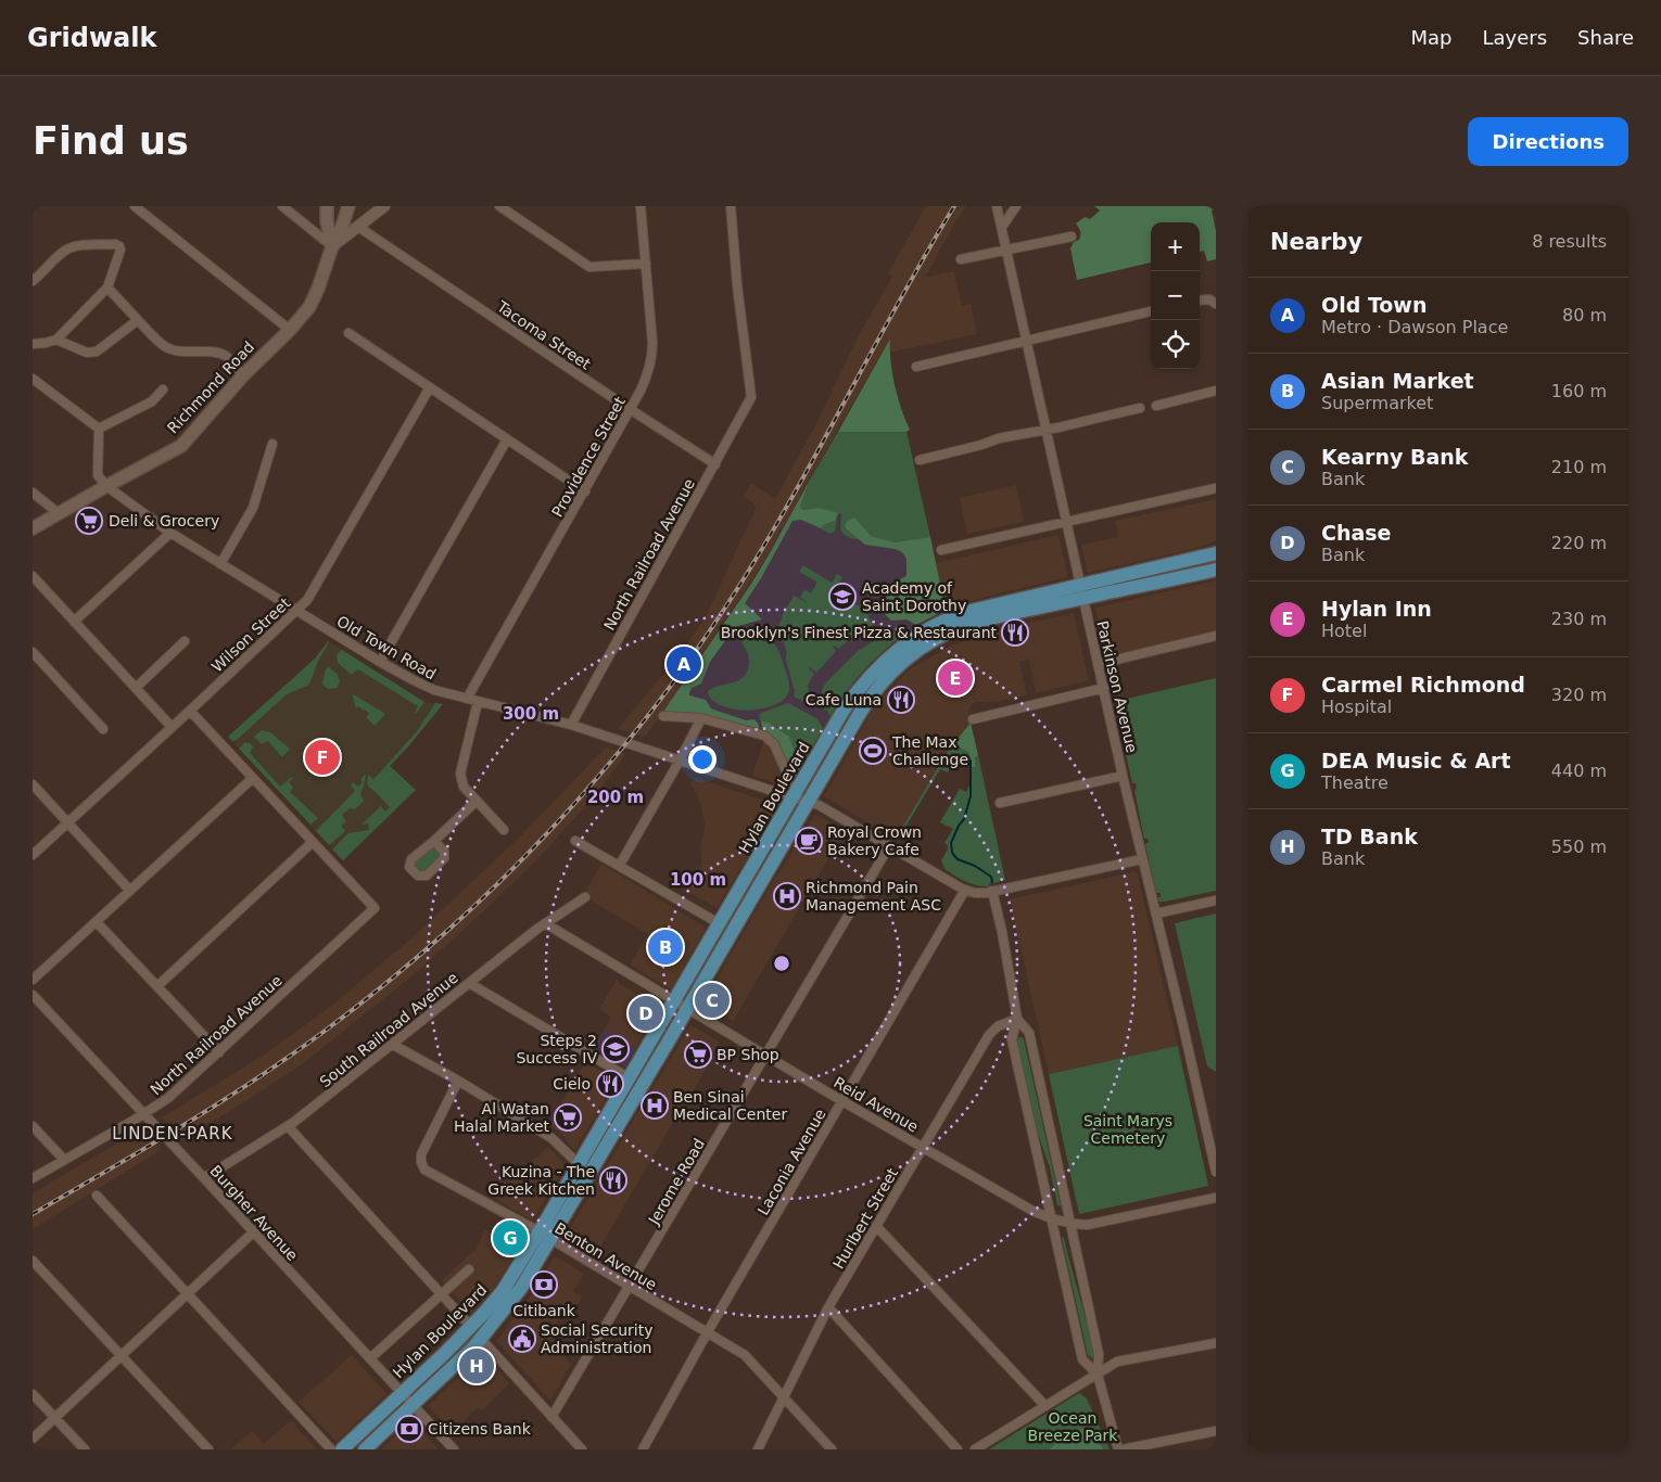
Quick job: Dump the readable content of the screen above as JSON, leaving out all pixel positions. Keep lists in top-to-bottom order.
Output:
{
  "streets": {
    "main road": ["Richmond Road", "Hylan Boulevard"],
    "street": [
      "Tacoma Street",
      "Providence Street",
      "North Railroad Avenue",
      "Wilson Street",
      "Old Town Road",
      "Parkinson Avenue",
      "South Railroad Avenue",
      "Reid Avenue",
      "Laconia Avenue",
      "Jerome Road",
      "Burgher Avenue",
      "Hurlbert Street",
      "Benton Avenue"
    ]
  },
  "crossings": [
    ["Tacoma Street", "Providence Street"],
    ["Tacoma Street", "North Railroad Avenue"],
    ["Richmond Road", "Old Town Road"],
    ["Providence Street", "Old Town Road"],
    ["North Railroad Avenue", "Old Town Road"],
    ["North Railroad Avenue", "Burgher Avenue"],
    ["Wilson Street", "Old Town Road"],
    ["Old Town Road", "Hylan Boulevard"],
    ["Old Town Road", "Laconia Avenue"],
    ["Old Town Road", "Jerome Road"],
    ["Parkinson Avenue", "Hylan Boulevard"],
    ["Hylan Boulevard", "Reid Avenue"],
    ["Hylan Boulevard", "Burgher Avenue"],
    ["Hylan Boulevard", "Benton Avenue"],
    ["South Railroad Avenue", "Reid Avenue"],
    ["South Railroad Avenue", "Burgher Avenue"],
    ["Reid Avenue", "Laconia Avenue"],
    ["Reid Avenue", "Jerome Road"],
    ["Reid Avenue", "Hurlbert Street"],
    ["Laconia Avenue", "Benton Avenue"],
    ["Jerome Road", "Benton Avenue"],
    ["Hurlbert Street", "Benton Avenue"]
  ],
  "districts": ["LINDEN-PARK"],
  "parks": ["Saint Marys Cemetery", "Ocean Breeze Park"],
  "places": {
    "supermarket": ["Deli & Grocery", "BP Shop", "Al Watan Halal Market"],
    "school or university": ["Academy of Saint Dorothy", "Steps 2 Success IV"],
    "restaurant": [
      "Brooklyn's Finest Pizza & Restaurant",
      "Cafe Luna",
      "Cielo",
      "Kuzina - The Greek Kitchen"
    ],
    "sports": ["The Max Challenge"],
    "cafe": ["Royal Crown Bakery Cafe"],
    "hospital": ["Richmond Pain Management ASC", "Ben Sinai Medical Center"],
    "bank": ["Citibank", "Citizens Bank"],
    "public building": ["Social Security Administration"]
  },
  "page": {
    "header": "Gridwalk",
    "nav": ["Map", "Layers", "Share"],
    "buttons": "Directions",
    "title": "Find us",
    "heading": ["Nearby", "8 results"],
    "map_buttons": ["+", "−"],
    "list": [
      {
        "mark": "A",
        "name": "Old Town",
        "note": "Metro · Dawson Place",
        "value": "80 m"
      },
      {
        "mark": "B",
        "name": "Asian Market",
        "note": "Supermarket",
        "value": "160 m"
      },
      {
        "mark": "C",
        "name": "Kearny Bank",
        "note": "Bank",
        "value": "210 m"
      },
      {
        "mark": "D",
        "name": "Chase",
        "note": "Bank",
        "value": "220 m"
      },
      {
        "mark": "E",
        "name": "Hylan Inn",
        "note": "Hotel",
        "value": "230 m"
      },
      {
        "mark": "F",
        "name": "Carmel Richmond",
        "note": "Hospital",
        "value": "320 m"
      },
      {
        "mark": "G",
        "name": "DEA Music & Art",
        "note": "Theatre",
        "value": "440 m"
      },
      {
        "mark": "H",
        "name": "TD Bank",
        "note": "Bank",
        "value": "550 m"
      }
    ],
    "pins": [
      "A",
      "E",
      "F",
      "B",
      "C",
      "D",
      "G",
      "H"
    ]
  },
  "rings": ["300 m", "200 m", "100 m"]
}
